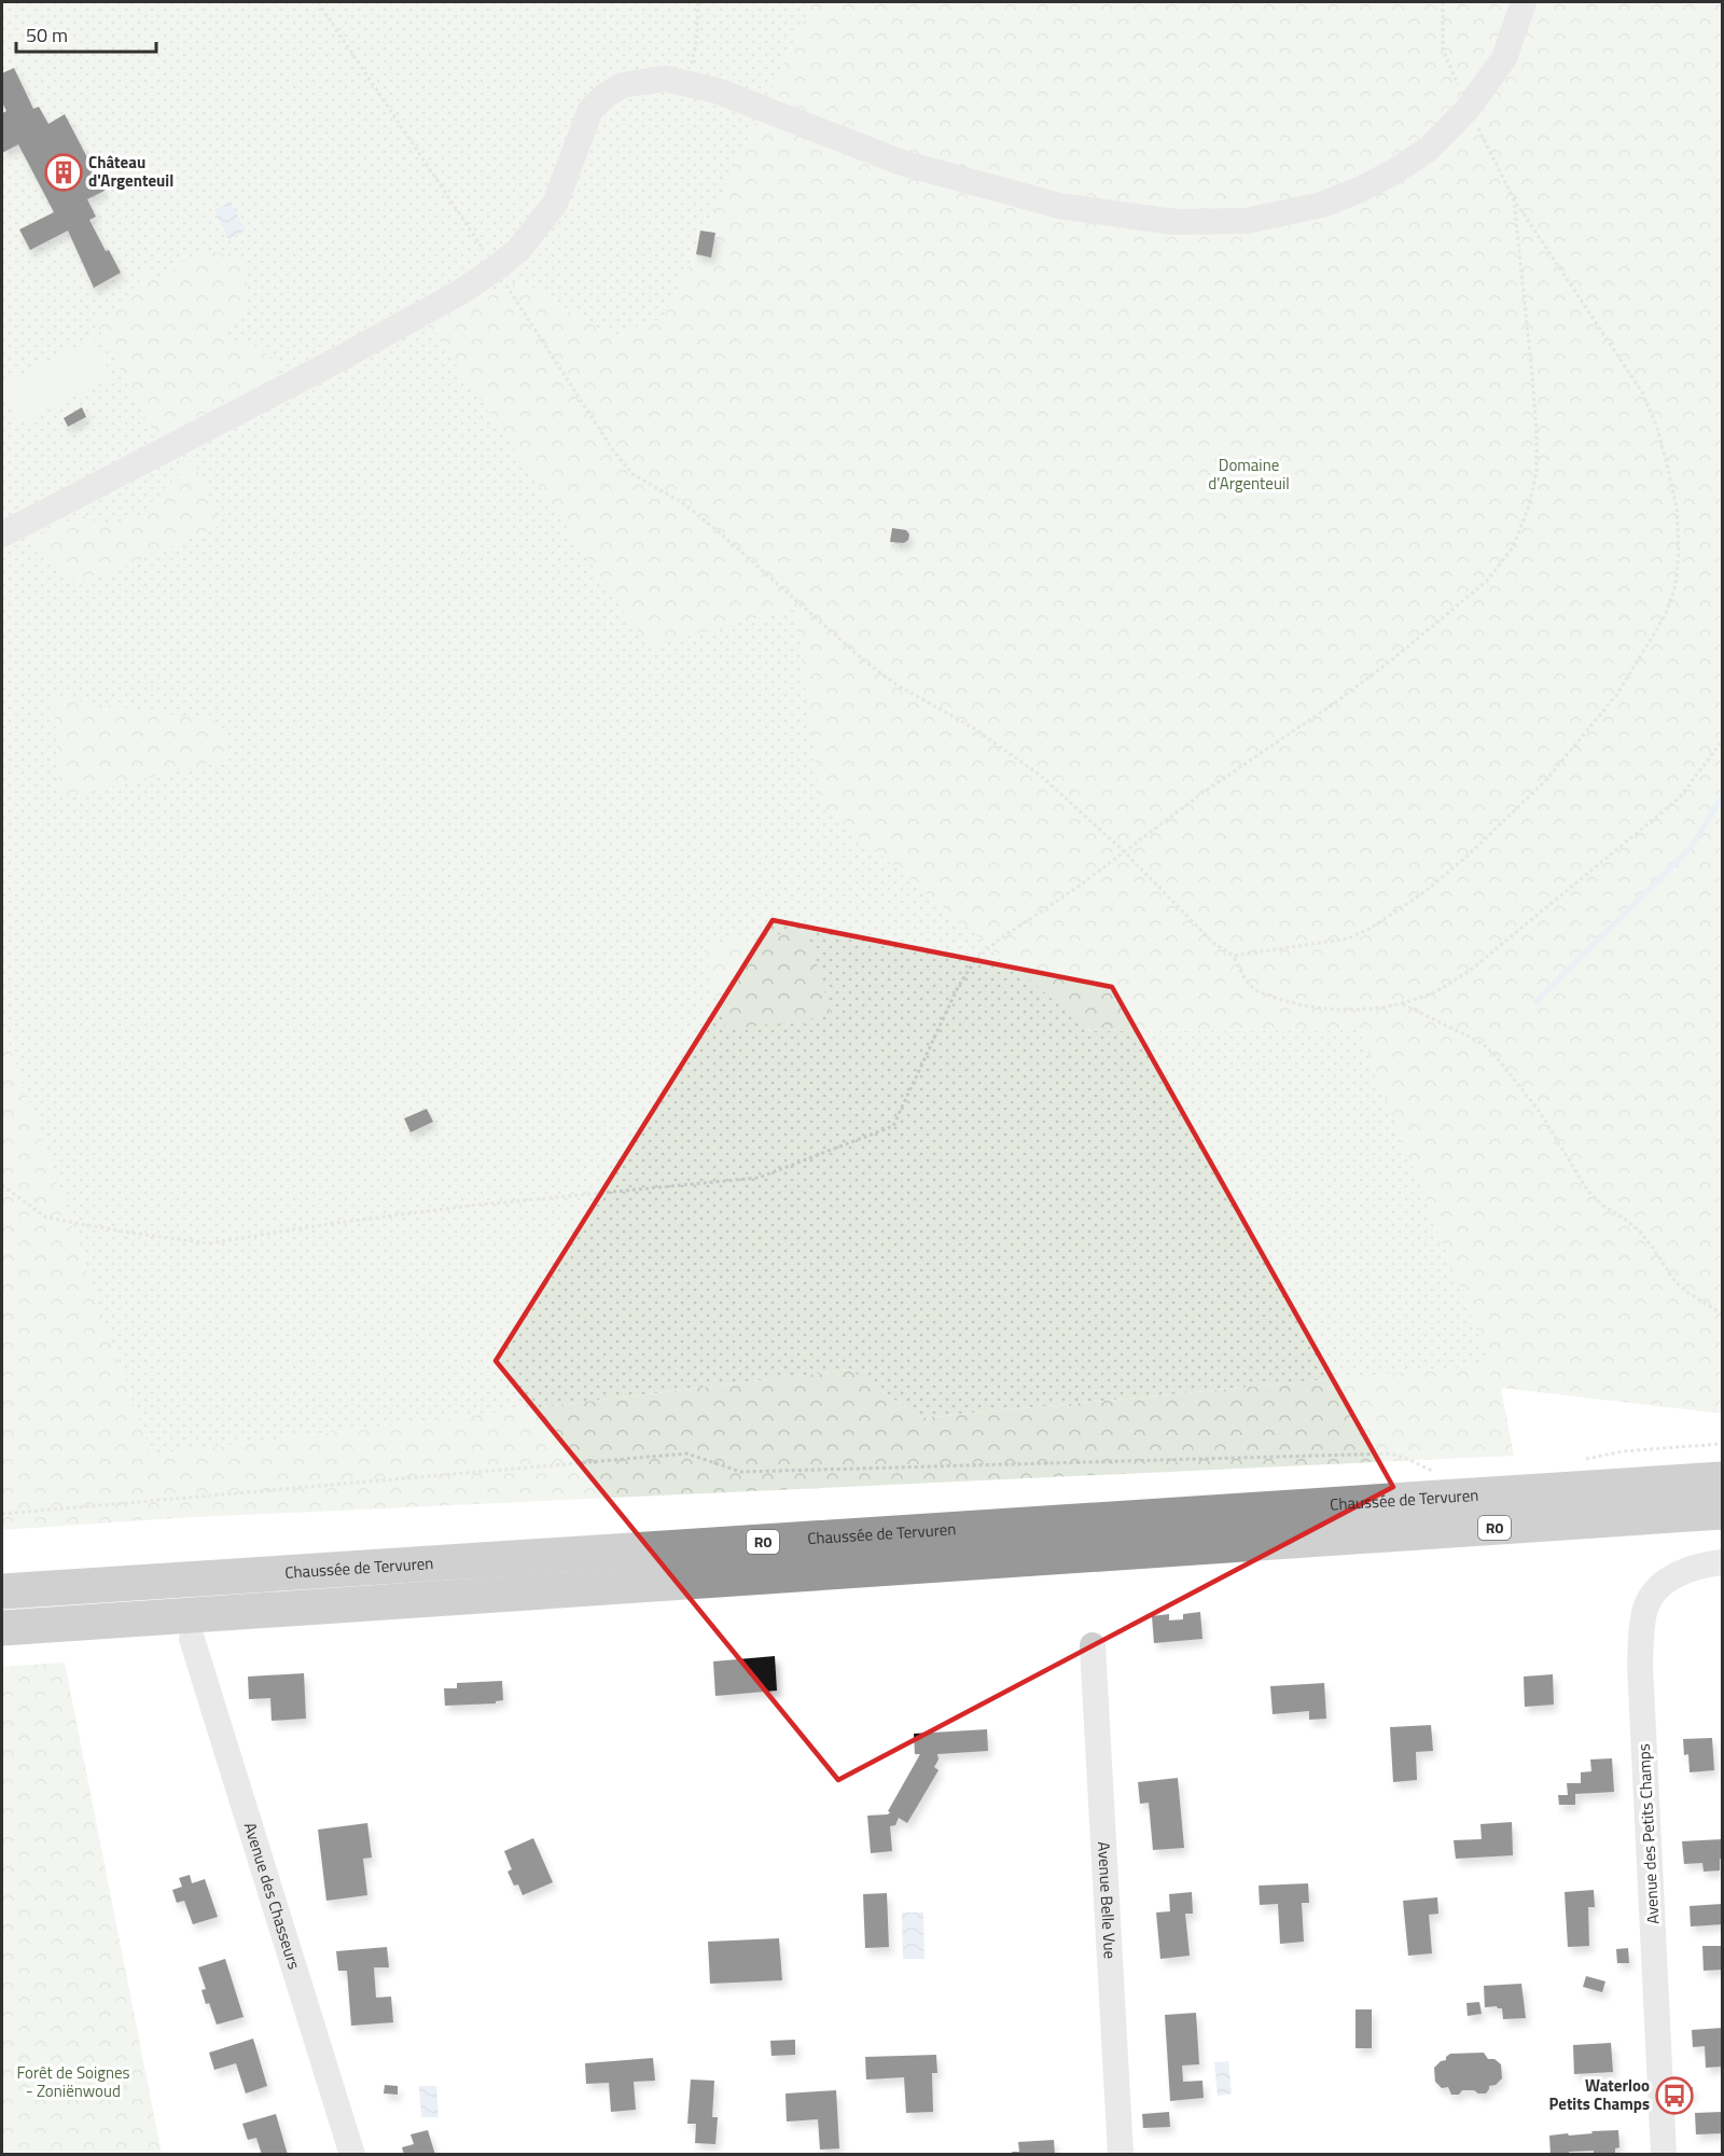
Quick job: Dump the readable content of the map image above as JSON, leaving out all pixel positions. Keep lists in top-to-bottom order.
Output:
{
  "streets": {
    "highway": ["Chaussée de Tervuren", "R0"],
    "street": ["Avenue des Petits Champs", "Avenue des Chasseurs", "Avenue Belle Vue"]
  },
  "crossings": [
    ["Chaussée de Tervuren", "R0"]
  ],
  "parks": ["Domaine d'Argenteuil", "Forêt de Soignes - Zoniënwoud"],
  "places": {
    "building": ["Château d'Argenteuil"],
    "bus stop": ["Waterloo Petits Champs"]
  },
  "scale_bar": "50 m"
}
